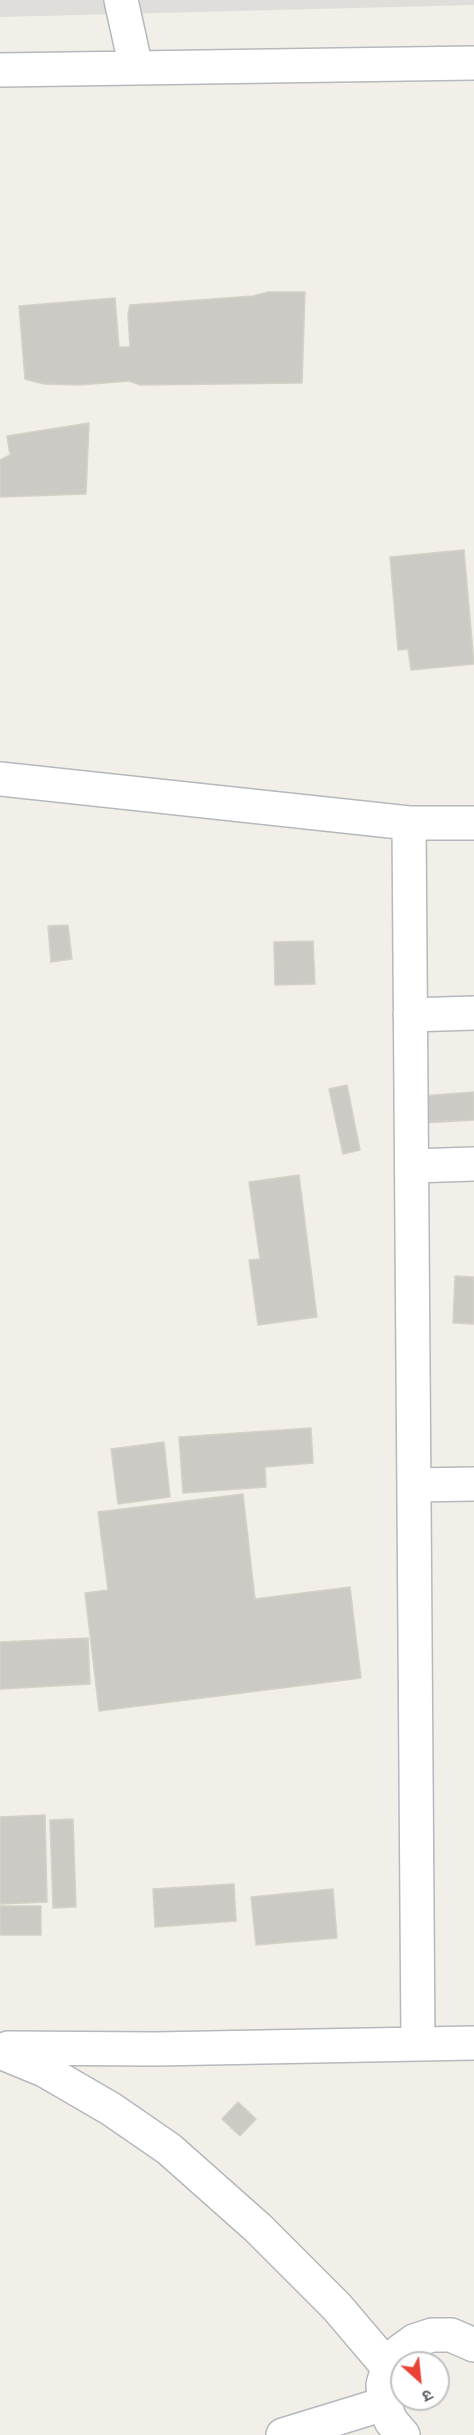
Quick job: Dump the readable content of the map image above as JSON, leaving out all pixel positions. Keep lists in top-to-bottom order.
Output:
{
  "north": "bottom right"
}
